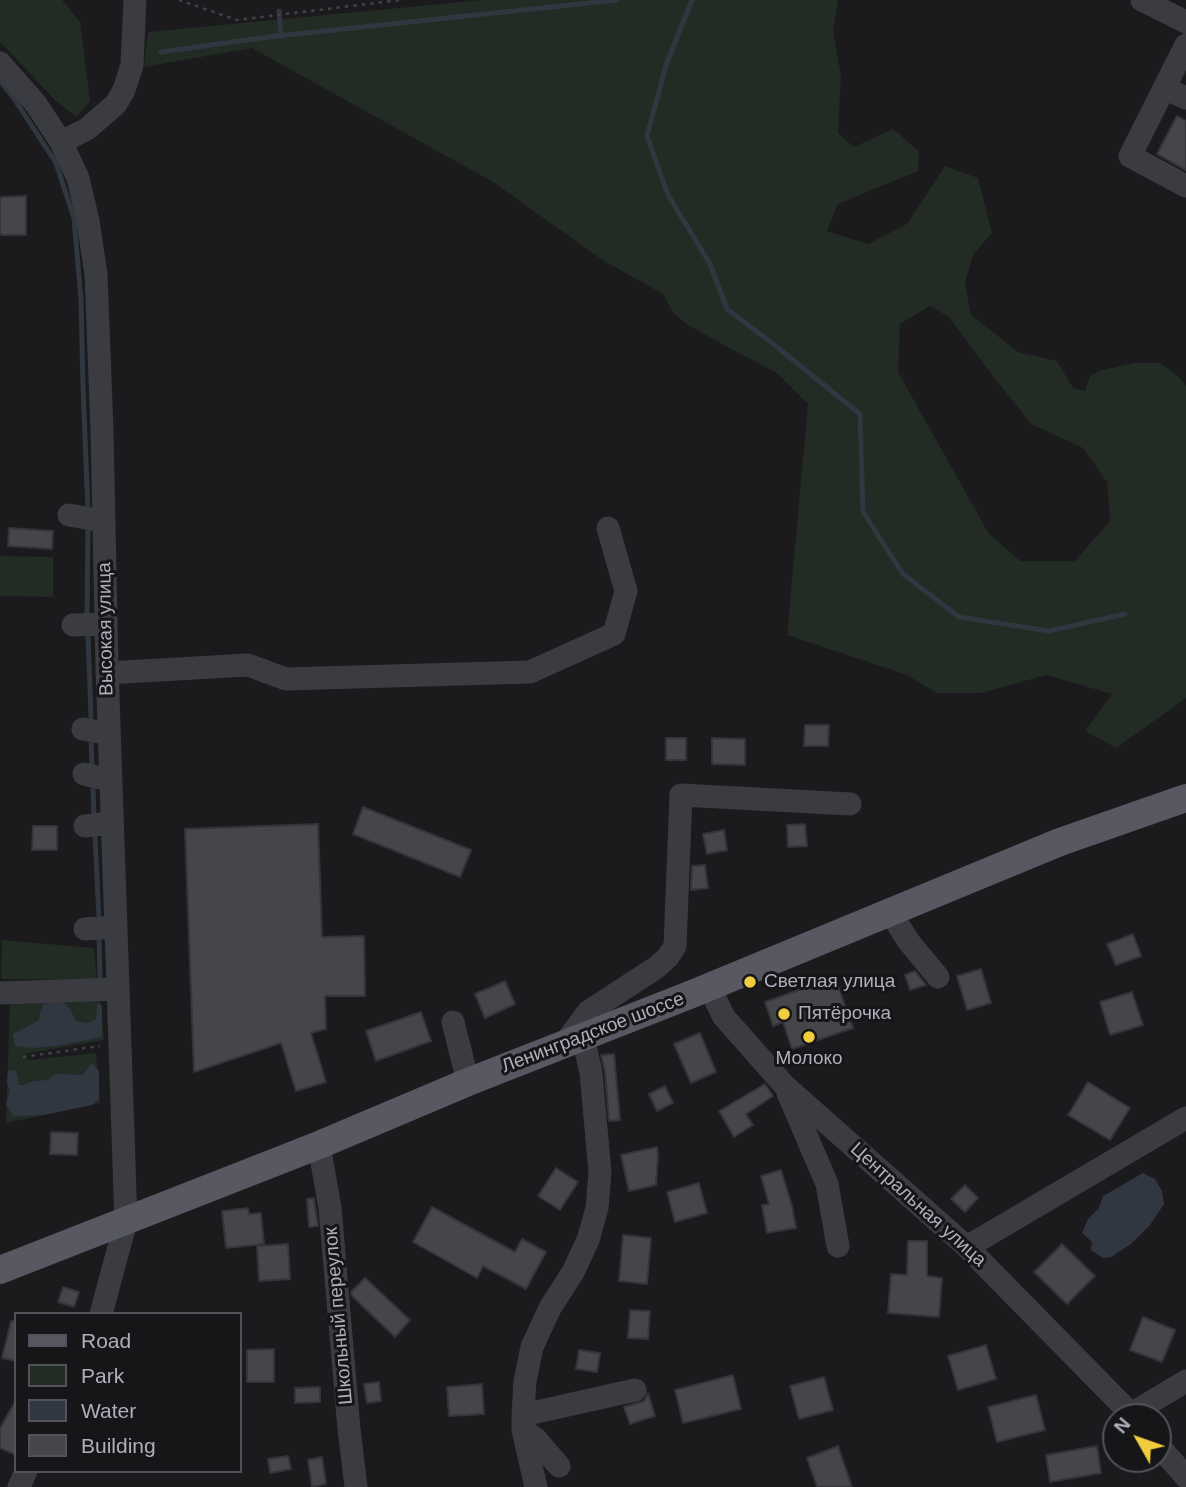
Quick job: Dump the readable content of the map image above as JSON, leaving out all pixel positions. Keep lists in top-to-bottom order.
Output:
{
  "streets": {
    "main road": ["Ленинградское шоссе"],
    "street": ["Высокая улица", "Центральная улица", "Школьный переулок"]
  },
  "crossings": [
    ["Высокая улица", "Ленинградское шоссе"],
    ["Ленинградское шоссе", "Центральная улица"],
    ["Ленинградское шоссе", "Школьный переулок"]
  ],
  "places": ["Светлая улица", "Пятёрочка", "Молоко"],
  "legend": [
    "Road",
    "Park",
    "Water",
    "Building"
  ],
  "north": "top left"
}
